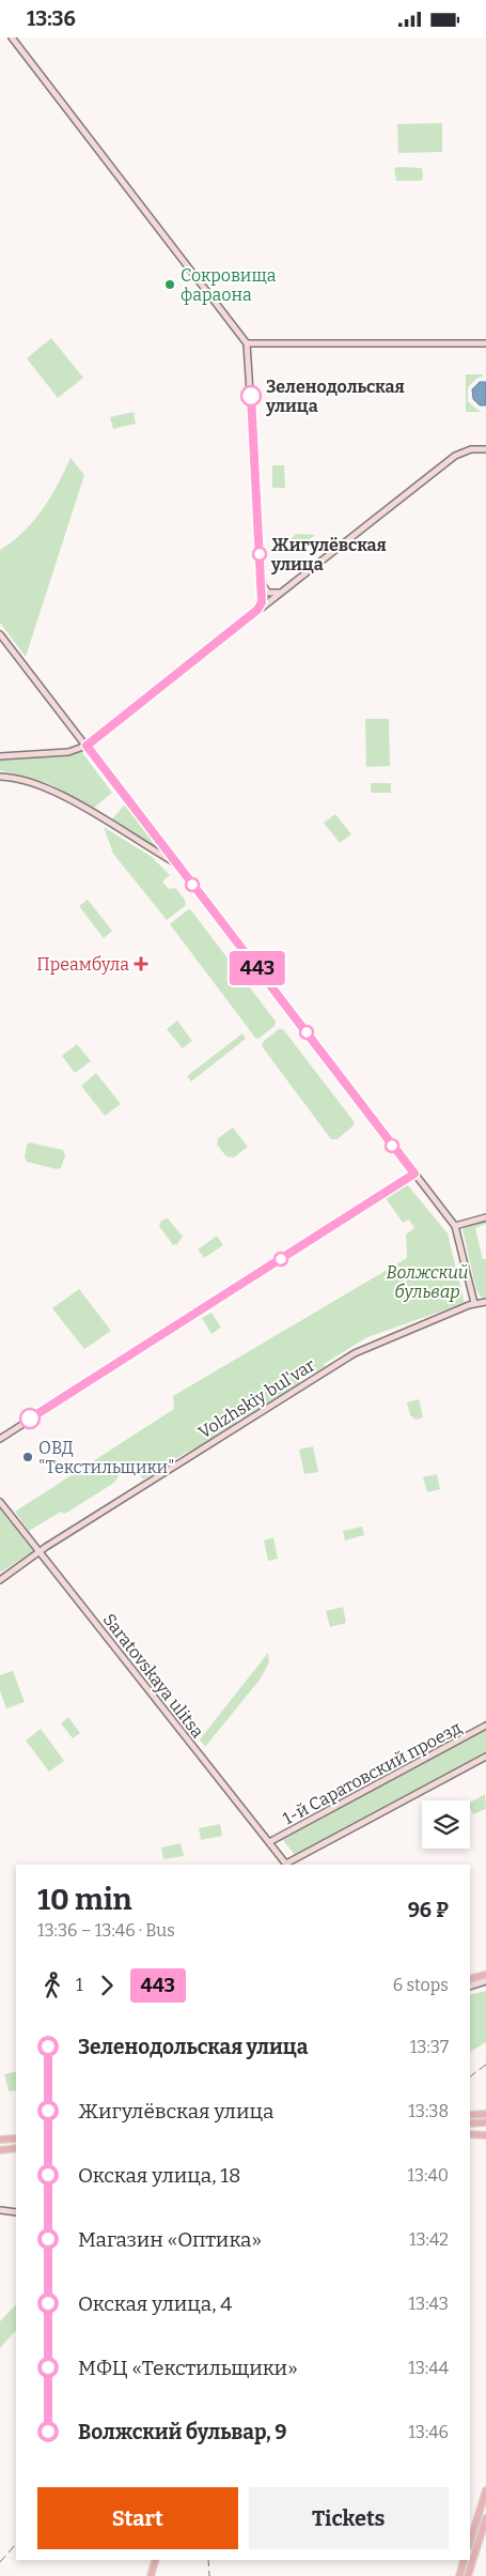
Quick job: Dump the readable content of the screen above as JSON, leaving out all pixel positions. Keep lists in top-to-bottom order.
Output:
{
  "streets": {
    "street": ["Volzhskiy bul'var", "Saratovskaya ulitsa", "1-й Саратовский проезд"]
  },
  "crossings": [
    ["Volzhskiy bul'var", "Saratovskaya ulitsa"],
    ["Saratovskaya ulitsa", "1-й Саратовский проезд"]
  ],
  "parks": ["Волжский бульвар"],
  "places": {
    "other": [
      "Сокровища фараона",
      "Зеленодольская улица",
      "Жигулёвская улица",
      "ОВД \"Текстильщики\""
    ],
    "health": ["Преамбула"]
  },
  "lines": ["bus line 443"],
  "page": {
    "status": "13:36",
    "on_map": "443",
    "heading": ["10 min", "13:36 – 13:46 · Bus", "96 ₽"],
    "legs": ["1", "443", "6 stops"],
    "list": [
      {
        "name": "Зеленодольская улица",
        "value": "13:37"
      },
      {
        "name": "Жигулёвская улица",
        "value": "13:38"
      },
      {
        "name": "Окская улица, 18",
        "value": "13:40"
      },
      {
        "name": "Магазин «Оптика»",
        "value": "13:42"
      },
      {
        "name": "Окская улица, 4",
        "value": "13:43"
      },
      {
        "name": "МФЦ «Текстильщики»",
        "value": "13:44"
      },
      {
        "name": "Волжский бульвар, 9",
        "value": "13:46"
      }
    ],
    "buttons": ["Start", "Tickets"]
  }
}
